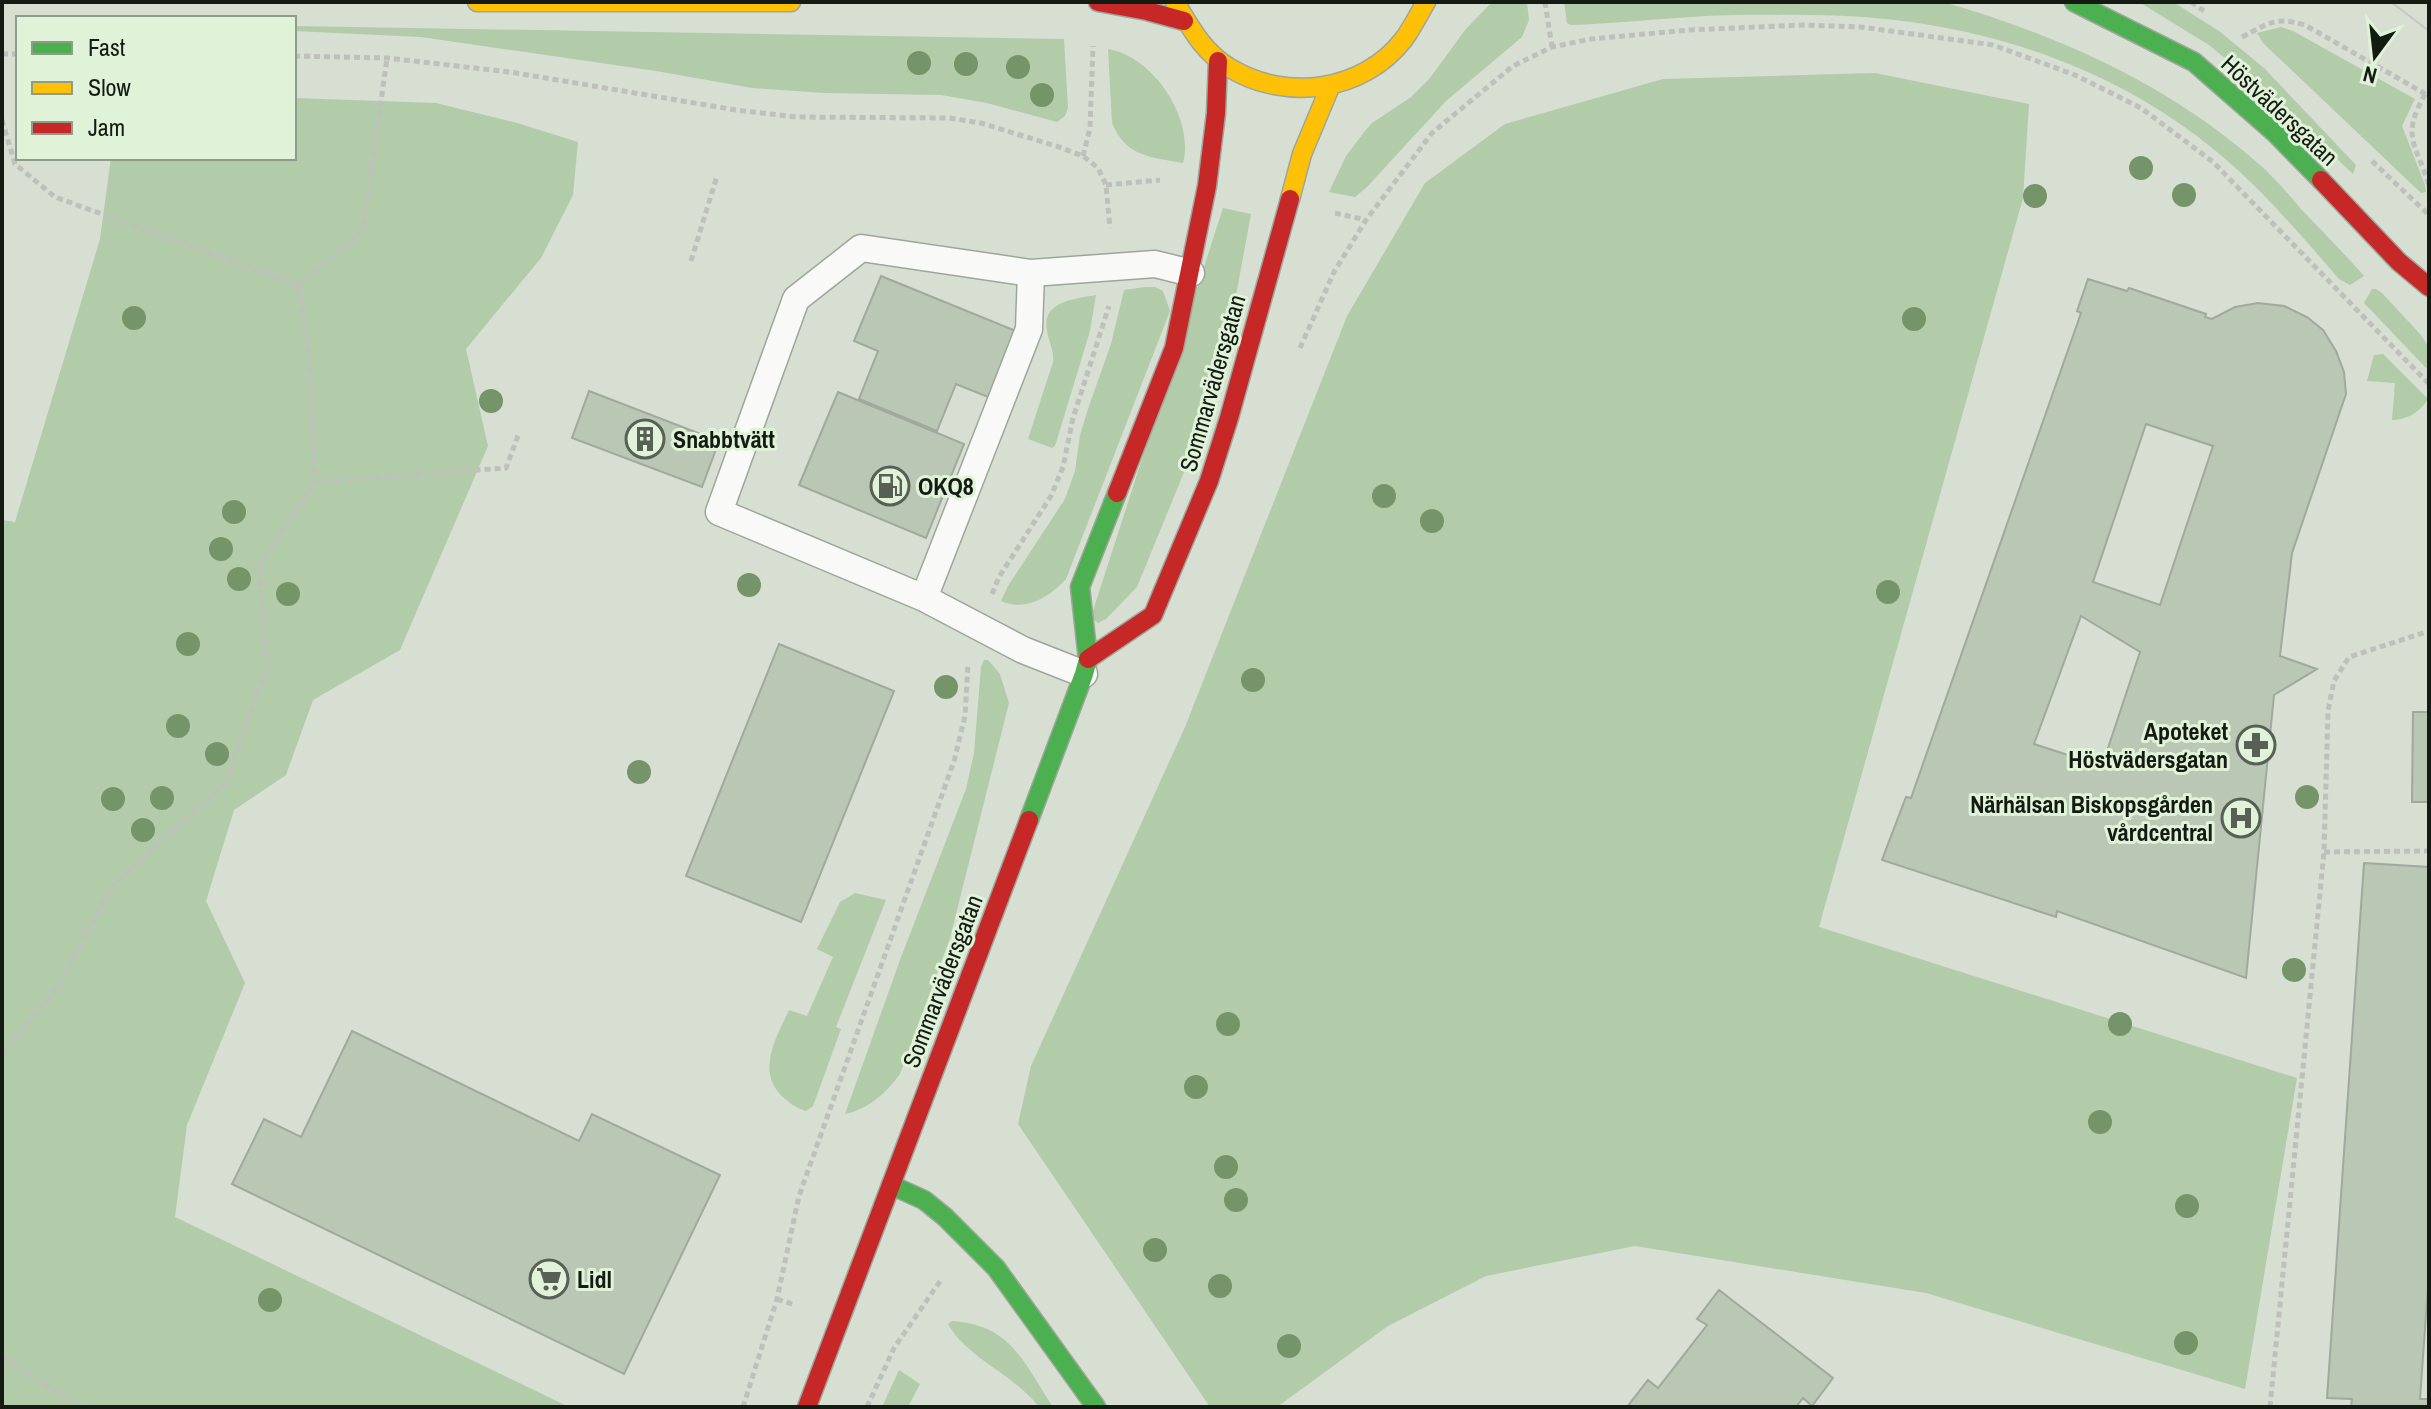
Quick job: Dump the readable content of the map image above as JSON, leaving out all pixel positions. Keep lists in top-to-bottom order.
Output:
{
  "streets": {
    "street": ["Höstvädersgatan", "Sommarvädersgatan"]
  },
  "places": {
    "building": ["Snabbtvätt"],
    "fuel station": ["OKQ8"],
    "pharmacy": ["Apoteket Höstvädersgatan"],
    "hospital": ["Närhälsan Biskopsgården vårdcentral"],
    "supermarket": ["Lidl"]
  },
  "legend": ["Fast", "Slow", "Jam"],
  "north": "bottom"
}
